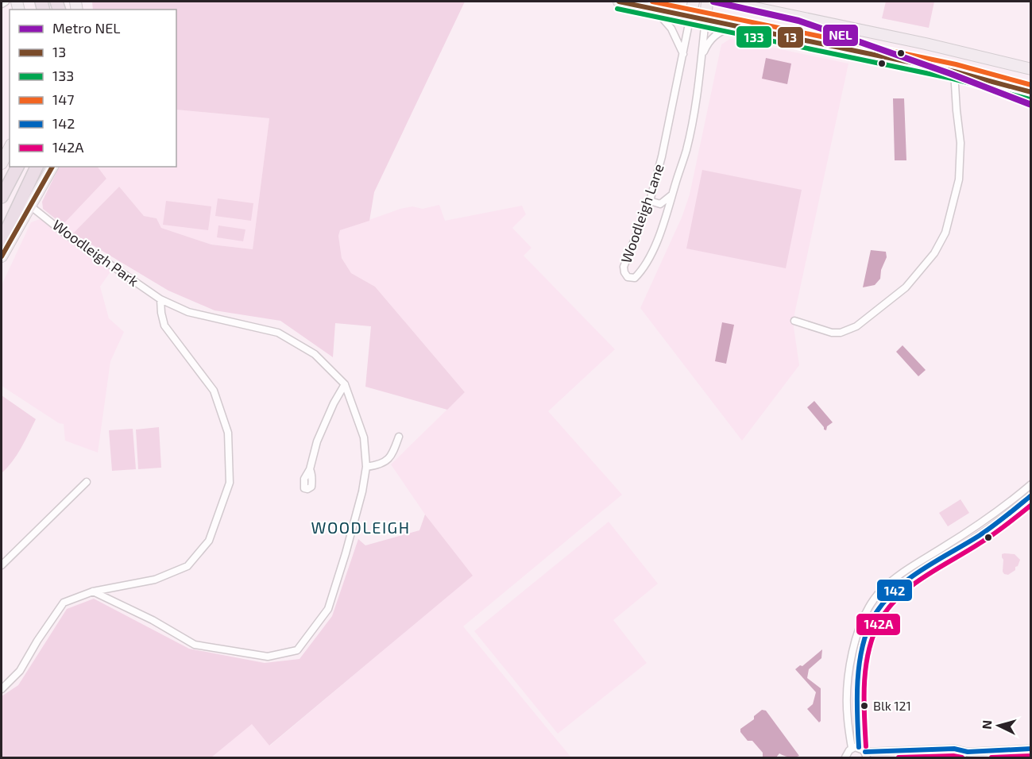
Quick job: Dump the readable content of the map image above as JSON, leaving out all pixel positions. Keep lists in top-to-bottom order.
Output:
{
  "streets": {
    "street": ["Woodleigh Lane", "Woodleigh Park"]
  },
  "districts": ["WOODLEIGH"],
  "places": ["Blk 121"],
  "lines": [
    "metro line NEL",
    "transit line 13",
    "transit line 147",
    "transit line 133",
    "transit line 142",
    "transit line 142A"
  ],
  "legend": [
    "Metro NEL",
    "13",
    "133",
    "147",
    "142",
    "142A"
  ],
  "north": "left"
}
